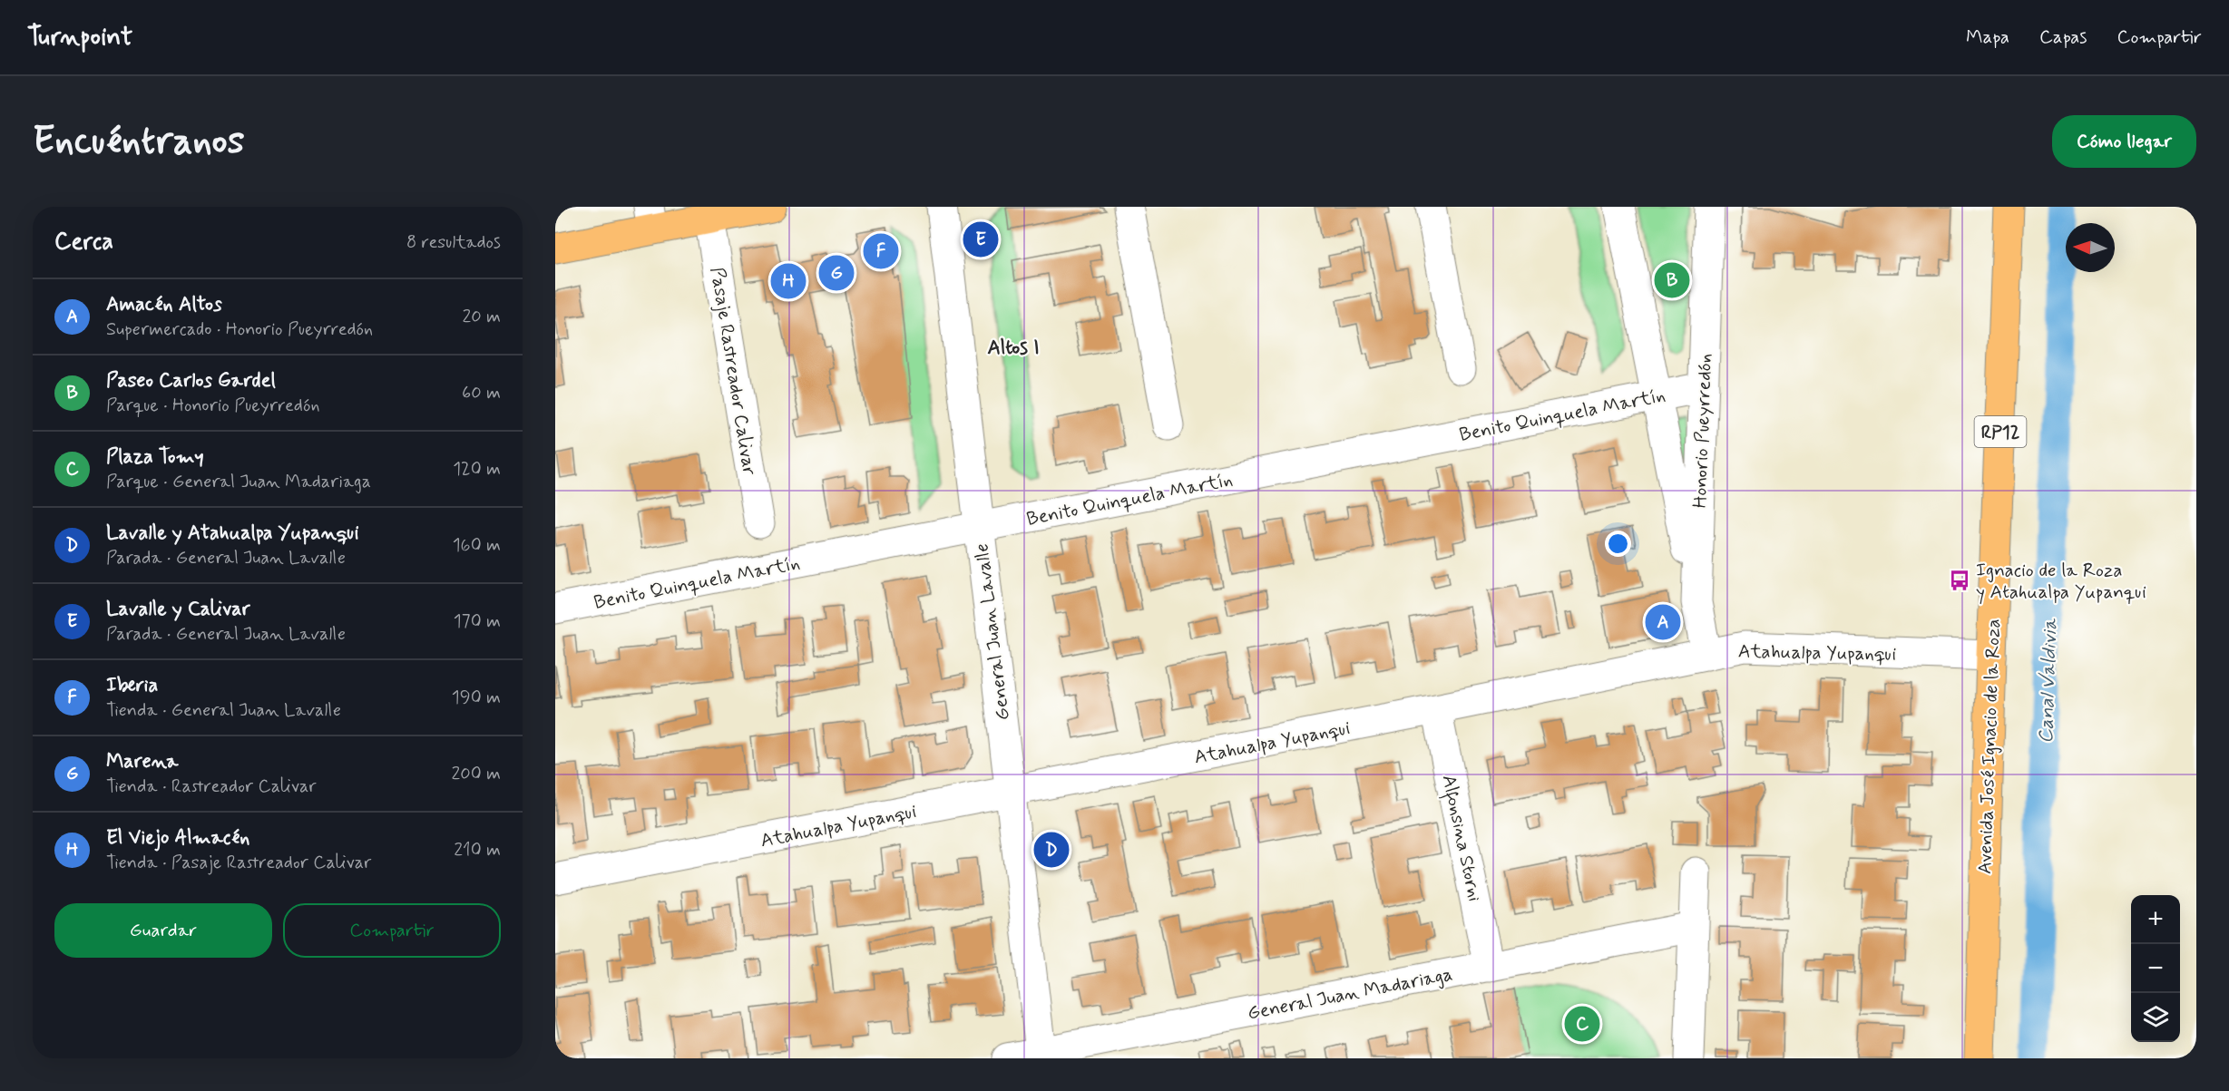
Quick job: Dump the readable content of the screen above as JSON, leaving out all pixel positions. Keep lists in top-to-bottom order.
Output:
{
  "streets": {
    "main road": ["RP12", "Avenida José Ignacio de la Roza"],
    "street": [
      "Pasaje Rastreador Calivar",
      "Benito Quinquela Martín",
      "Honorio Pueyrredón",
      "General Juan Lavalle",
      "Atahualpa Yupanqui",
      "Alfonsina Storni",
      "General Juan Madariaga"
    ]
  },
  "crossings": [
    ["Benito Quinquela Martín", "Honorio Pueyrredón"],
    ["Benito Quinquela Martín", "General Juan Lavalle"],
    ["Honorio Pueyrredón", "Atahualpa Yupanqui"],
    ["General Juan Lavalle", "Atahualpa Yupanqui"],
    ["General Juan Lavalle", "General Juan Madariaga"],
    ["Atahualpa Yupanqui", "Avenida José Ignacio de la Roza"],
    ["Atahualpa Yupanqui", "Alfonsina Storni"],
    ["Alfonsina Storni", "General Juan Madariaga"]
  ],
  "districts": ["Altos I"],
  "water": ["Canal Valdivia"],
  "places": {
    "bus stop": ["Ignacio de la Roza y Atahualpa Yupanqui"]
  },
  "north": "left",
  "page": {
    "header": "Turnpoint",
    "nav": ["Mapa", "Capas", "Compartir"],
    "buttons": [
      "Cómo llegar",
      ["Guardar", "Compartir"]
    ],
    "title": "Encuéntranos",
    "heading": ["Cerca", "8 resultados"],
    "pins": [
      "E",
      "F",
      "G",
      "B",
      "H",
      "A",
      "D",
      "C"
    ],
    "list": [
      {
        "mark": "A",
        "name": "Amacén Altos",
        "note": "Supermercado · Honorio Pueyrredón",
        "value": "20 m"
      },
      {
        "mark": "B",
        "name": "Paseo Carlos Gardel",
        "note": "Parque · Honorio Pueyrredón",
        "value": "60 m"
      },
      {
        "mark": "C",
        "name": "Plaza Tomy",
        "note": "Parque · General Juan Madariaga",
        "value": "120 m"
      },
      {
        "mark": "D",
        "name": "Lavalle y Atahualpa Yupanqui",
        "note": "Parada · General Juan Lavalle",
        "value": "160 m"
      },
      {
        "mark": "E",
        "name": "Lavalle y Calivar",
        "note": "Parada · General Juan Lavalle",
        "value": "170 m"
      },
      {
        "mark": "F",
        "name": "Iberia",
        "note": "Tienda · General Juan Lavalle",
        "value": "190 m"
      },
      {
        "mark": "G",
        "name": "Marena",
        "note": "Tienda · Rastreador Calivar",
        "value": "200 m"
      },
      {
        "mark": "H",
        "name": "El Viejo Almacén",
        "note": "Tienda · Pasaje Rastreador Calivar",
        "value": "210 m"
      }
    ],
    "map_buttons": ["+", "−"]
  }
}
